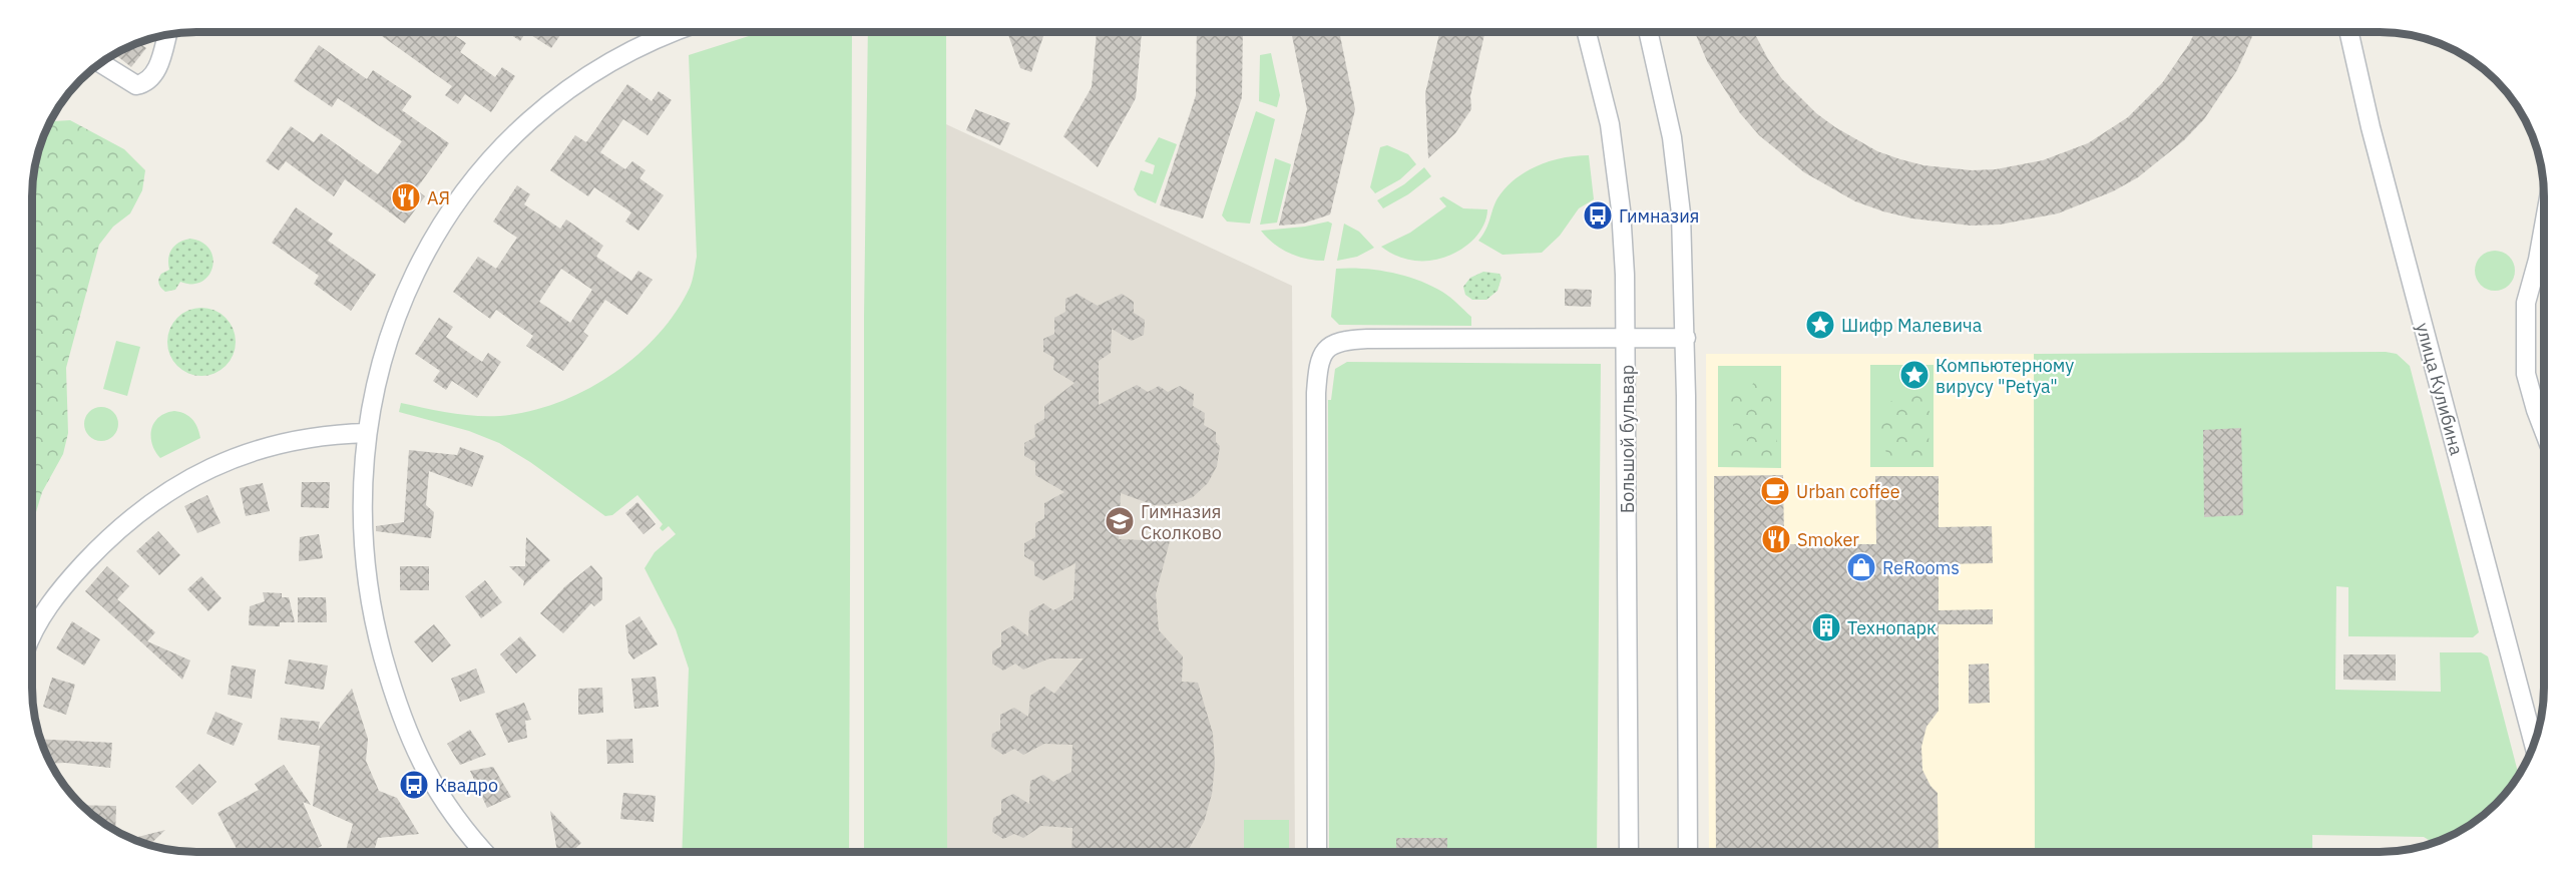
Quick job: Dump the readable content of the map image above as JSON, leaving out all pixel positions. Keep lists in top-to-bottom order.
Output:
{
  "streets": {
    "street": ["улица Кулибина", "Большой бульвар"]
  },
  "places": {
    "restaurant": ["АЯ", "Smoker"],
    "bus stop": ["Гимназия", "Квадро"],
    "place": ["Шифр Малевича", "Компьютерному вирусу \"Petya\""],
    "cafe": ["Urban coffee"],
    "school or university": ["Гимназия Сколково"],
    "shop": ["ReRooms"],
    "building": ["Технопарк"]
  }
}
